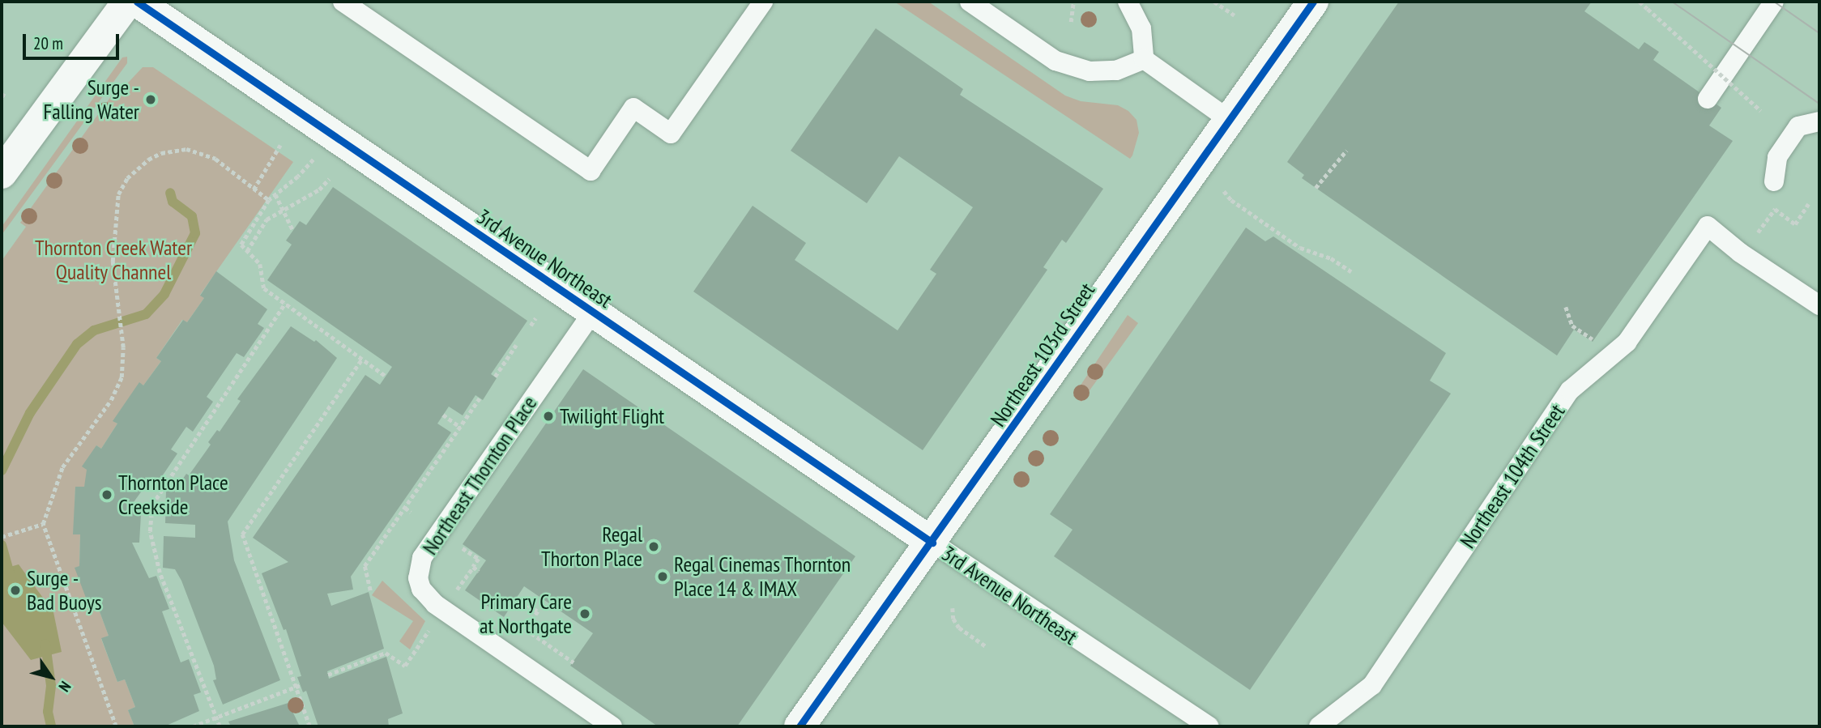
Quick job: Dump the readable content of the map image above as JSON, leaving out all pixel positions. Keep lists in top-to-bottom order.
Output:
{
  "streets": {
    "street": ["3rd Avenue Northeast", "Northeast 103rd Street"],
    "lane": ["Northeast Thornton Place", "Northeast 104th Street"]
  },
  "crossings": [
    ["3rd Avenue Northeast", "Northeast 103rd Street"],
    ["3rd Avenue Northeast", "Northeast Thornton Place"]
  ],
  "parks": ["Thornton Creek Water Quality Channel"],
  "places": [
    "Surge - Falling Water",
    "Twilight Flight",
    "Thornton Place Creekside",
    "Regal Thorton Place",
    "Regal Cinemas Thornton Place 14 & IMAX",
    "Surge - Bad Buoys",
    "Primary Care at Northgate"
  ],
  "scale_bar": "20 m",
  "north": "bottom right"
}
